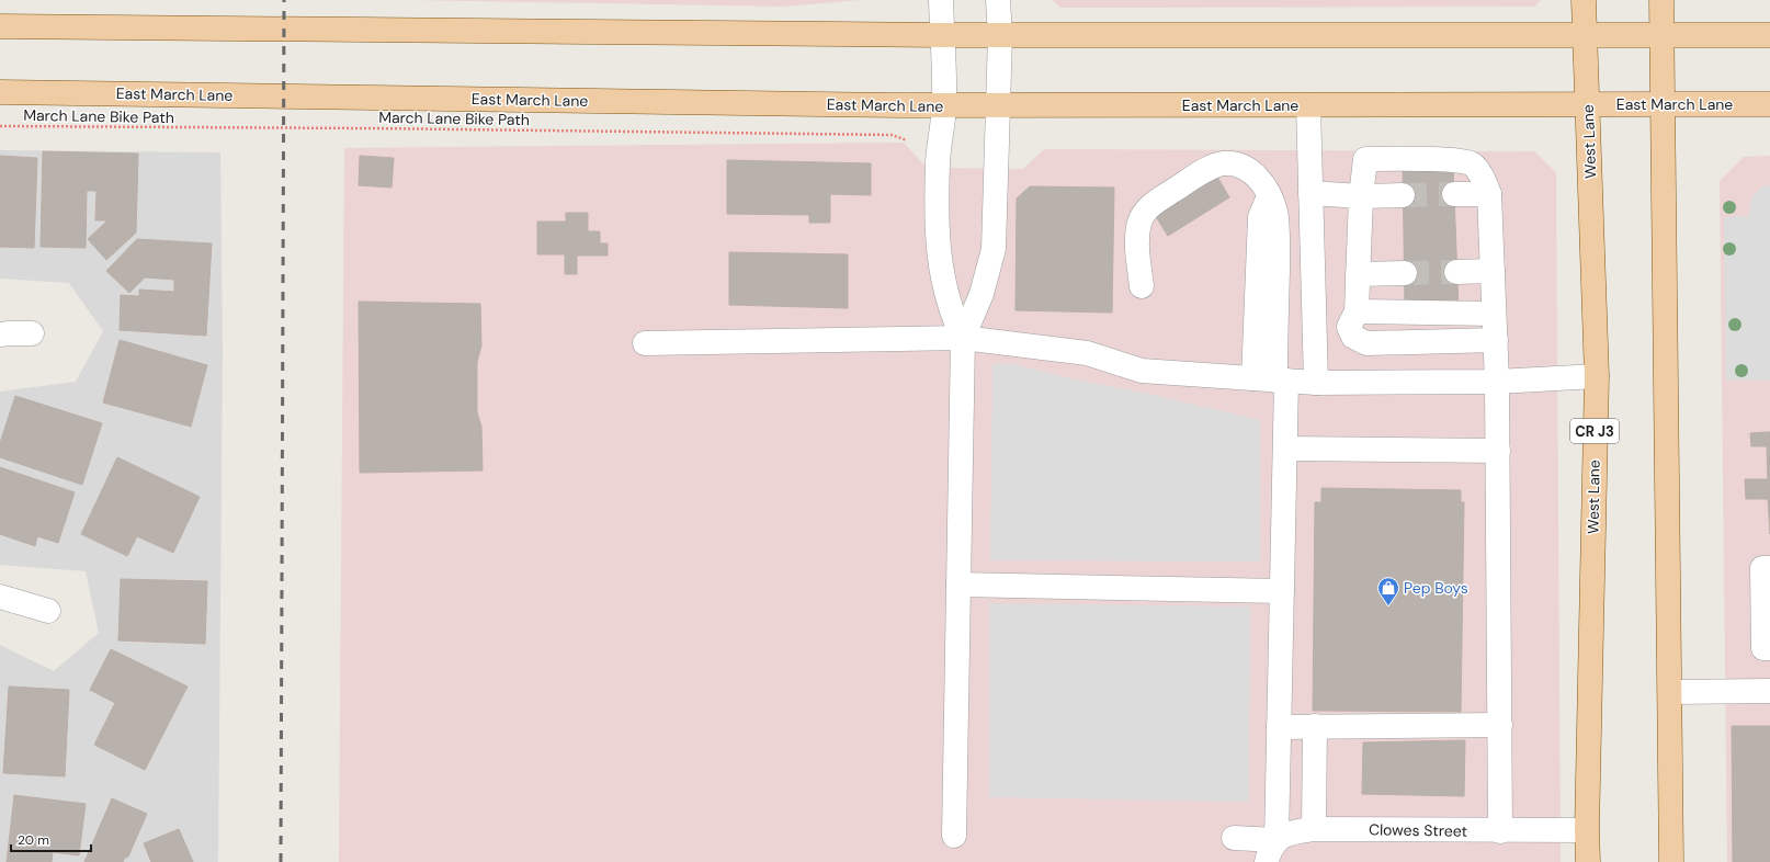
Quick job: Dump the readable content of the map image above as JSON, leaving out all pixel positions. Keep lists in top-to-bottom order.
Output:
{
  "streets": {
    "main road": ["East March Lane", "West Lane", "CR J3"],
    "street": ["Clowes Street"],
    "path": ["March Lane Bike Path"]
  },
  "crossings": [
    ["East March Lane", "West Lane"],
    ["West Lane", "Clowes Street"]
  ],
  "places": {
    "shop": ["Pep Boys"]
  },
  "scale_bar": "20 m"
}
